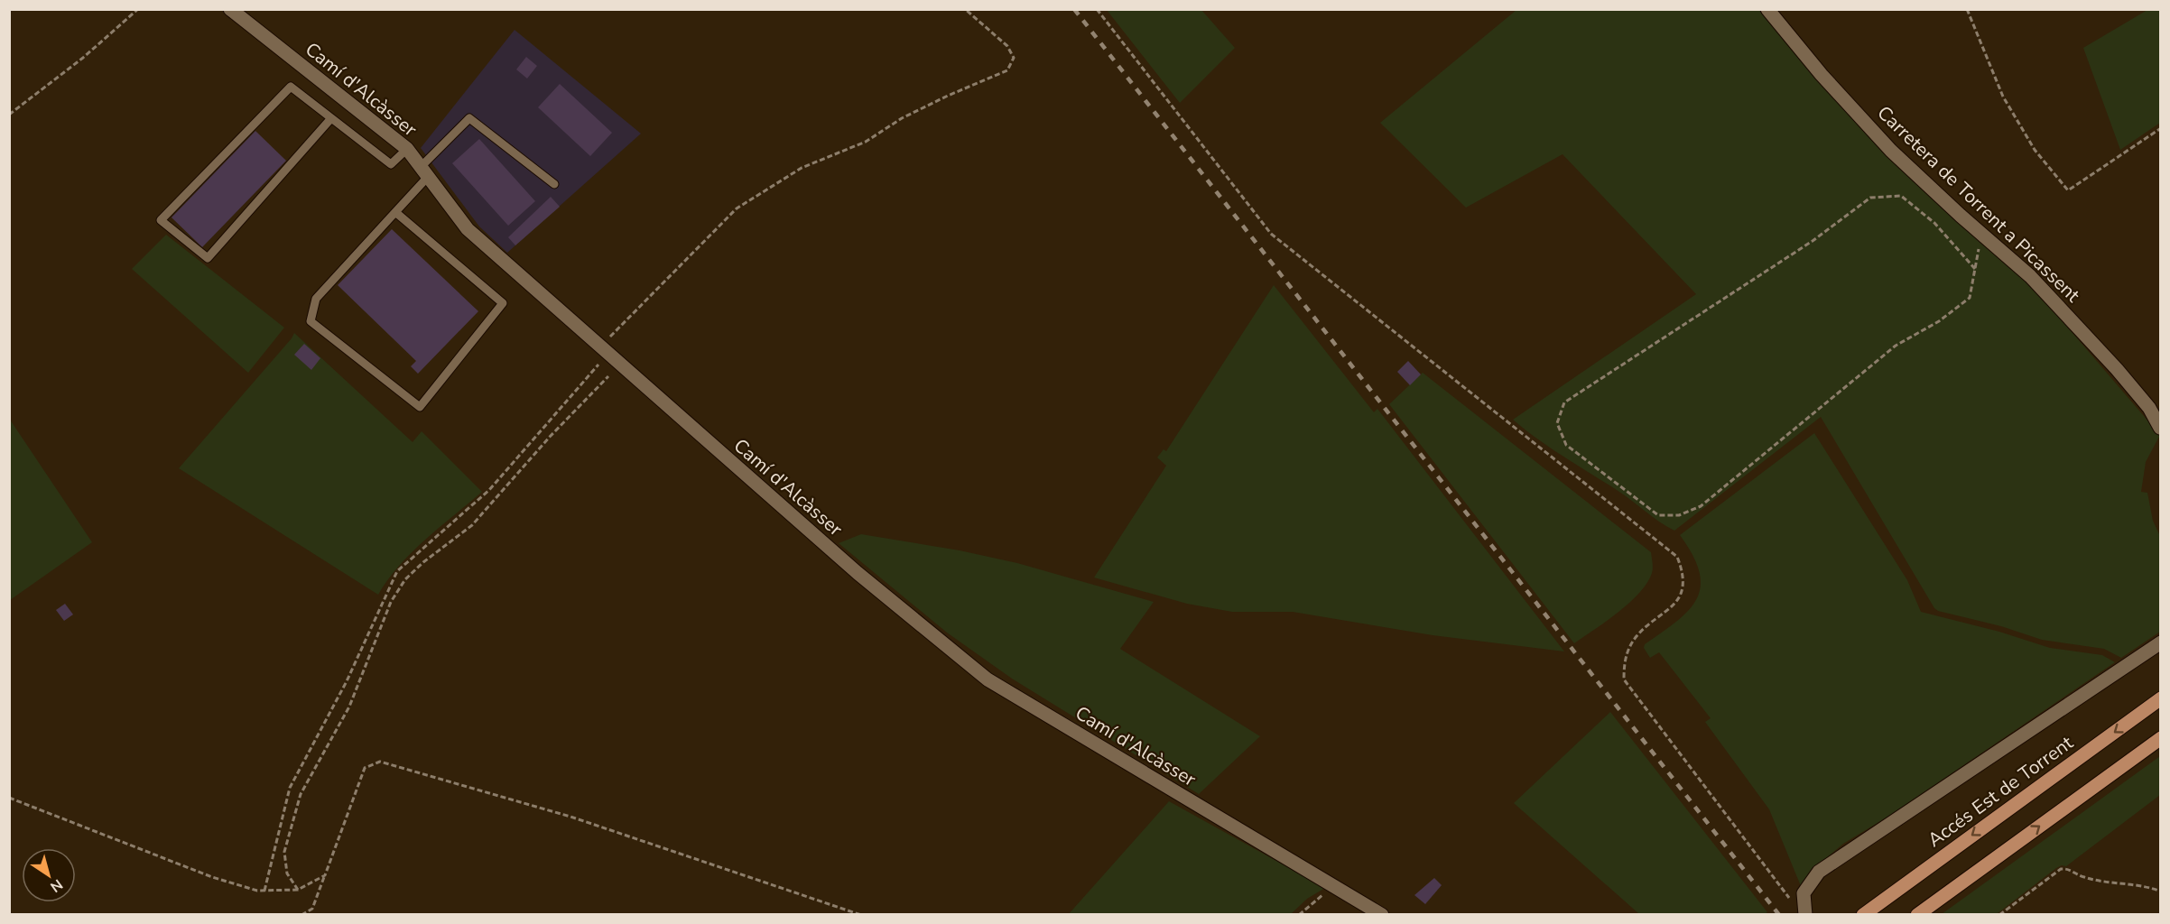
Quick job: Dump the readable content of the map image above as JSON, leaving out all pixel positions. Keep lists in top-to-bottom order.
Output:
{
  "streets": {
    "main road": ["Accés Est de Torrent"],
    "street": ["Camí d'Alcàsser", "Carretera de Torrent a Picassent"]
  },
  "north": "bottom right"
}
